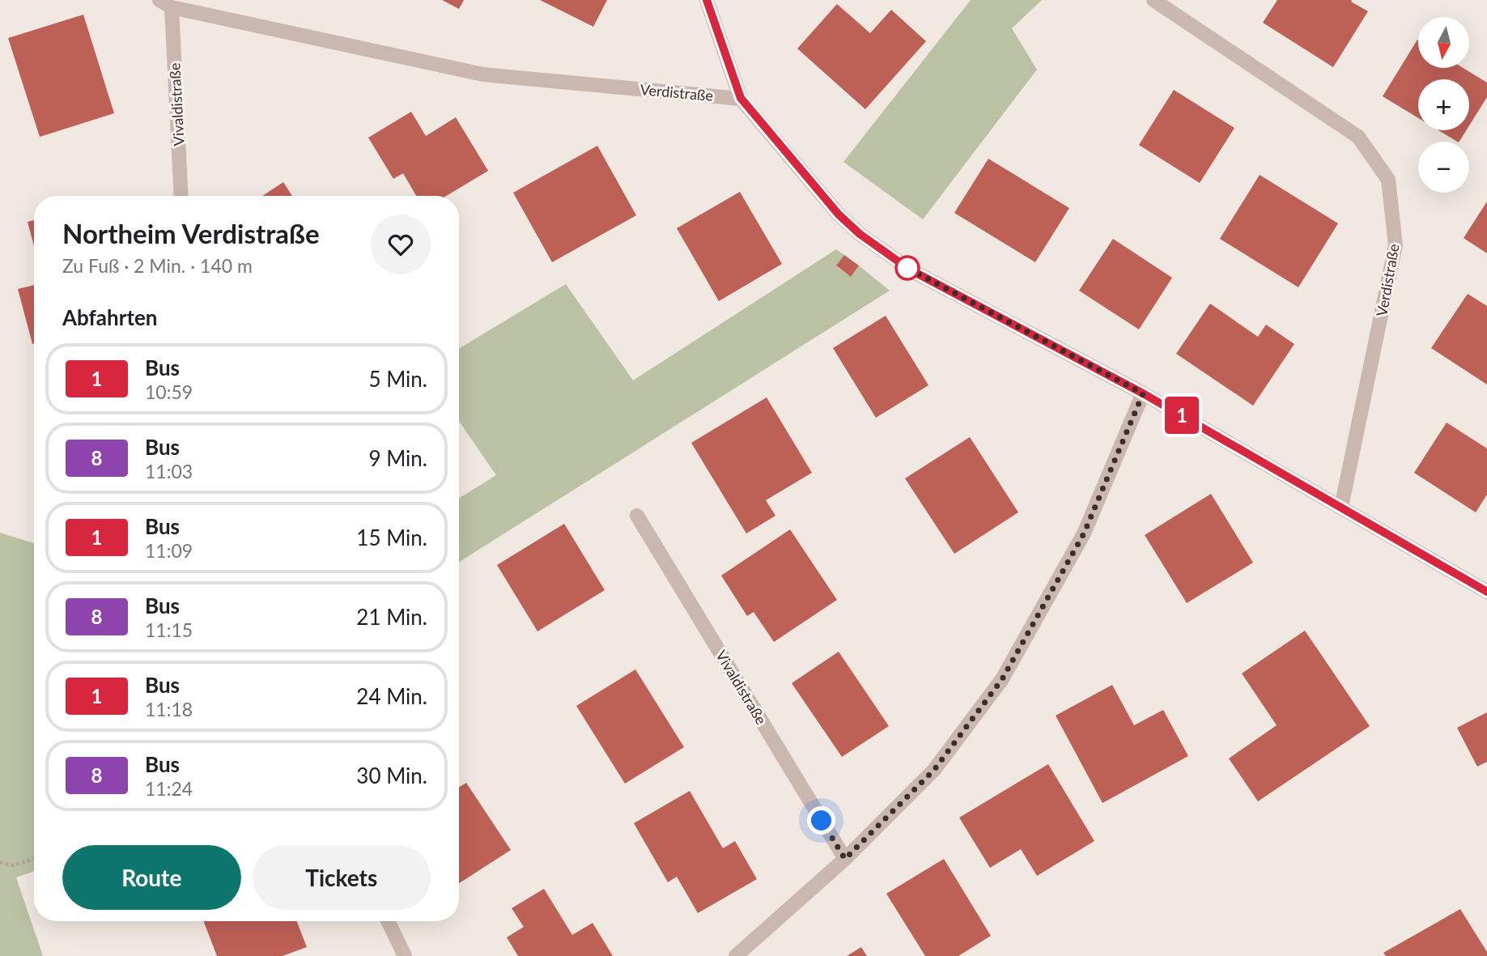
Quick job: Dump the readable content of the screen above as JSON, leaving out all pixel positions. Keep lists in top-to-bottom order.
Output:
{
  "streets": {
    "street": ["Verdistraße", "Vivaldistraße"]
  },
  "crossings": [
    ["Verdistraße", "Vivaldistraße"]
  ],
  "lines": ["bus line 1"],
  "north": "bottom",
  "page": {
    "on_map": "1",
    "map_buttons": ["+", "−"],
    "heading": [
      ["Northeim Verdistraße", "Zu Fuß · 2 Min. · 140 m"],
      "Abfahrten"
    ],
    "list": [
      {
        "mark": "1",
        "name": "Bus",
        "note": "10:59",
        "value": "5 Min."
      },
      {
        "mark": "8",
        "name": "Bus",
        "note": "11:03",
        "value": "9 Min."
      },
      {
        "mark": "1",
        "name": "Bus",
        "note": "11:09",
        "value": "15 Min."
      },
      {
        "mark": "8",
        "name": "Bus",
        "note": "11:15",
        "value": "21 Min."
      },
      {
        "mark": "1",
        "name": "Bus",
        "note": "11:18",
        "value": "24 Min."
      },
      {
        "mark": "8",
        "name": "Bus",
        "note": "11:24",
        "value": "30 Min."
      }
    ],
    "buttons": ["Route", "Tickets"]
  }
}
